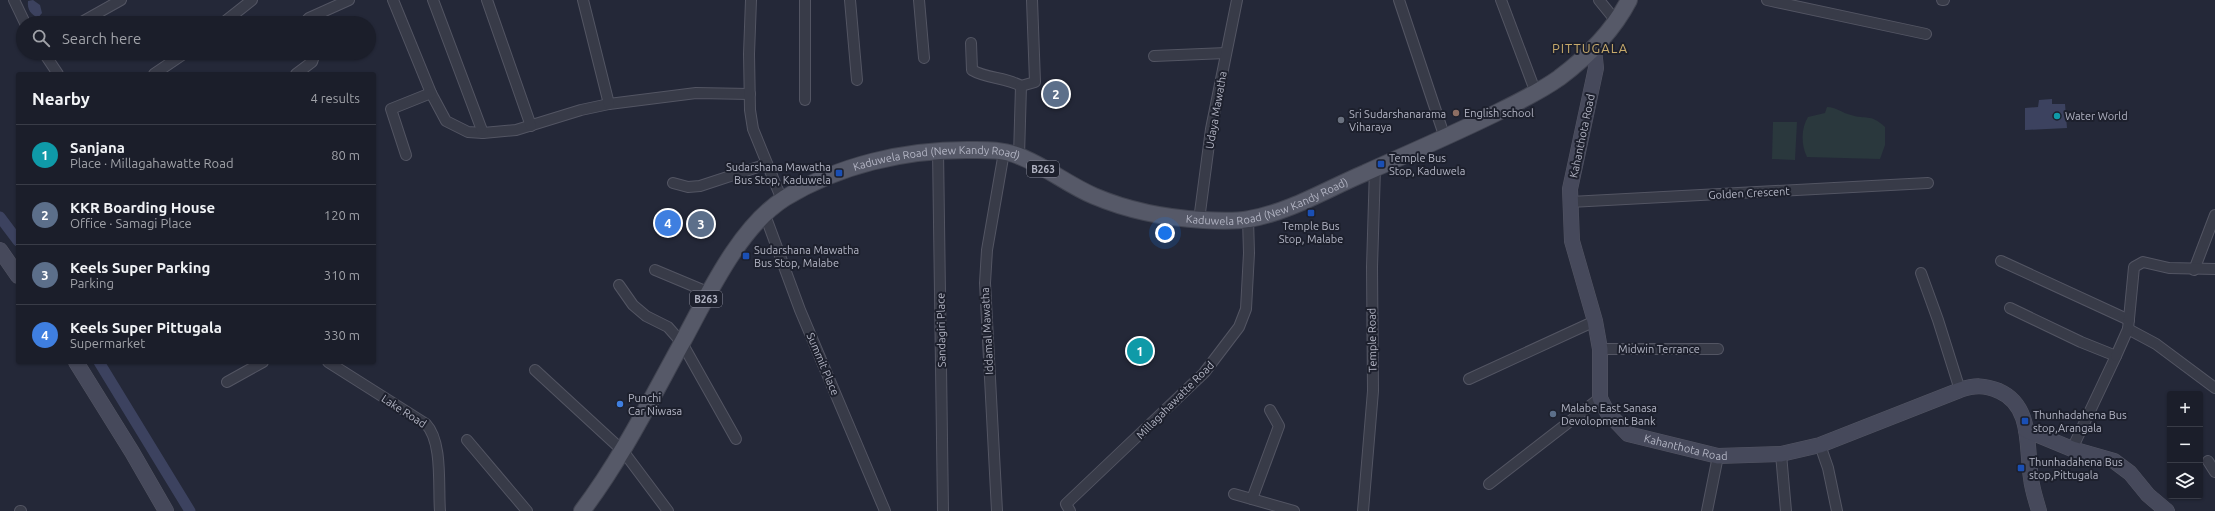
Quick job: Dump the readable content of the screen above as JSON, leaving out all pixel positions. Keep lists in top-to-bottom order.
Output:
{
  "streets": {
    "main road": ["Kahanthota Road", "Kaduwela Road (New Kandy Road)", "B263"],
    "street": [
      "Udaya Mawatha",
      "Golden Crescent",
      "Sandagiri Place",
      "Iddamal Mawatha",
      "Temple Road",
      "Midwin Terrance",
      "Summit Place",
      "Millagahawatte Road",
      "Lake Road"
    ]
  },
  "crossings": [
    ["Udaya Mawatha", "Kaduwela Road (New Kandy Road)"],
    ["Kahanthota Road", "Kaduwela Road (New Kandy Road)"],
    ["Kahanthota Road", "Golden Crescent"],
    ["Kahanthota Road", "Midwin Terrance"],
    ["Kaduwela Road (New Kandy Road)", "Sandagiri Place"],
    ["Kaduwela Road (New Kandy Road)", "Iddamal Mawatha"],
    ["Kaduwela Road (New Kandy Road)", "Temple Road"],
    ["Kaduwela Road (New Kandy Road)", "Summit Place"],
    ["Kaduwela Road (New Kandy Road)", "Millagahawatte Road"]
  ],
  "districts": ["PITTUGALA"],
  "places": {
    "other": [
      "English school",
      "Water World",
      "Sri Sudarshanarama Viharaya",
      "Punchi Car Niwasa",
      "Malabe East Sanasa Devolopment Bank"
    ],
    "transit": [
      "Temple Bus Stop, Kaduwela",
      "Sudarshana Mawatha Bus Stop, Kaduwela",
      "Temple Bus Stop, Malabe",
      "Sudarshana Mawatha Bus Stop, Malabe",
      "Thunhadahena Bus stop,Arangala",
      "Thunhadahena Bus stop,Pittugala"
    ]
  },
  "page": {
    "search": "Search here",
    "heading": ["Nearby", "4 results"],
    "pins": [
      "2",
      "4",
      "3",
      "1"
    ],
    "list": [
      {
        "mark": "1",
        "name": "Sanjana",
        "note": "Place · Millagahawatte Road",
        "value": "80 m"
      },
      {
        "mark": "2",
        "name": "KKR Boarding House",
        "note": "Office · Samagi Place",
        "value": "120 m"
      },
      {
        "mark": "3",
        "name": "Keels Super Parking",
        "note": "Parking",
        "value": "310 m"
      },
      {
        "mark": "4",
        "name": "Keels Super Pittugala",
        "note": "Supermarket",
        "value": "330 m"
      }
    ],
    "map_buttons": ["+", "−"]
  }
}
